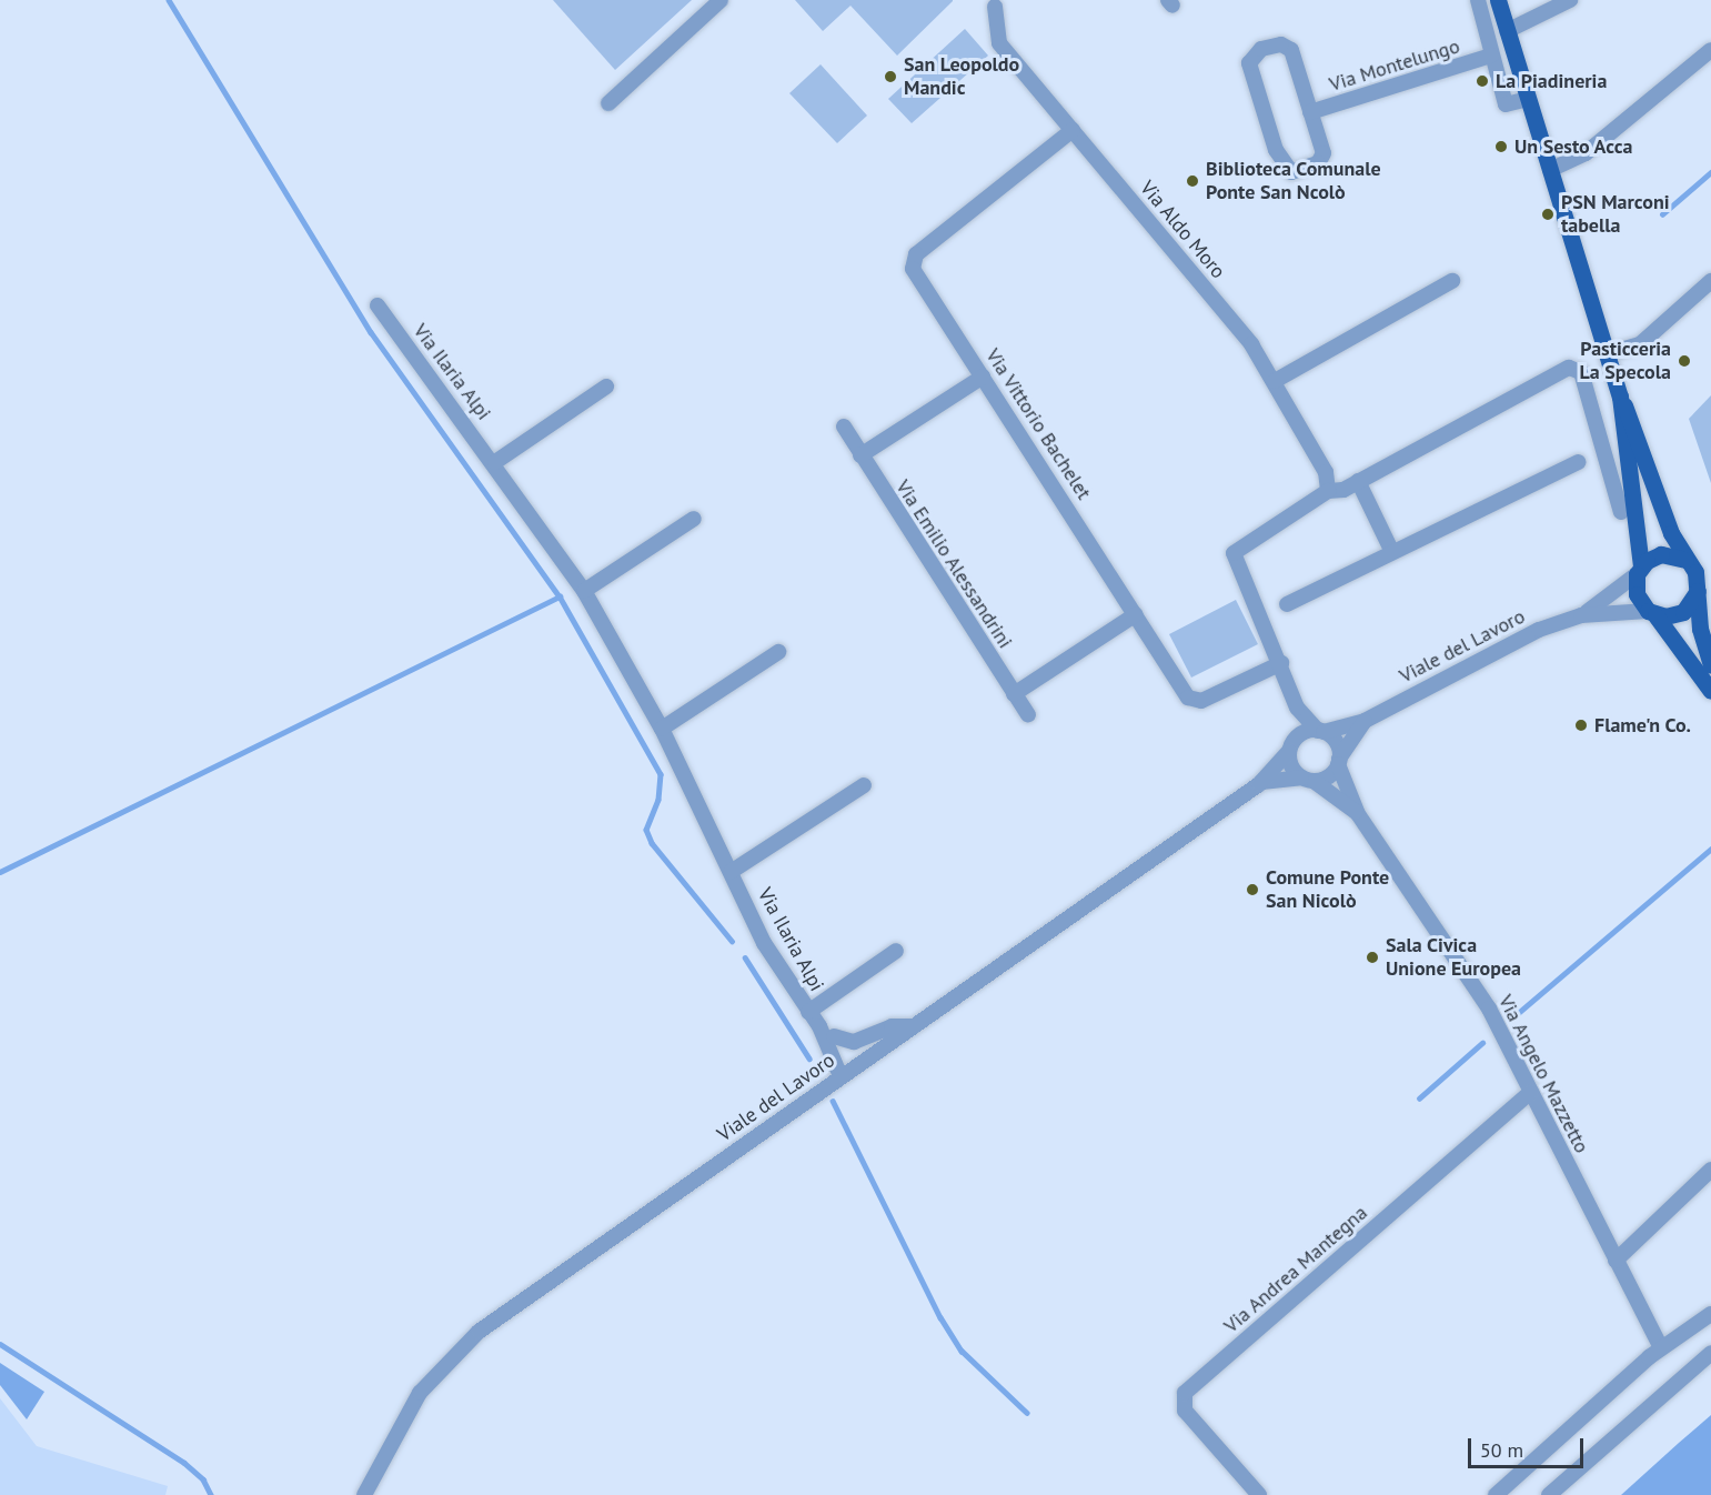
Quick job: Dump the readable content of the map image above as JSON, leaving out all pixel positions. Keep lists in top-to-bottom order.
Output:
{
  "streets": {
    "street": [
      "Via Montelungo",
      "Via Aldo Moro",
      "Via Ilaria Alpi",
      "Via Vittorio Bachelet",
      "Via Emilio Alessandrini",
      "Viale del Lavoro",
      "Via Angelo Mazzetto",
      "Via Andrea Mantegna"
    ]
  },
  "crossings": [
    ["Via Aldo Moro", "Via Vittorio Bachelet"],
    ["Via Ilaria Alpi", "Viale del Lavoro"],
    ["Viale del Lavoro", "Via Angelo Mazzetto"],
    ["Via Angelo Mazzetto", "Via Andrea Mantegna"]
  ],
  "places": [
    "San Leopoldo Mandic",
    "La Piadineria",
    "Un Sesto Acca",
    "Biblioteca Comunale Ponte San Ncolò",
    "PSN Marconi tabella",
    "Pasticceria La Specola",
    "Flame'n Co.",
    "Comune Ponte San Nicolò",
    "Sala Civica Unione Europea"
  ],
  "scale_bar": "50 m"
}
